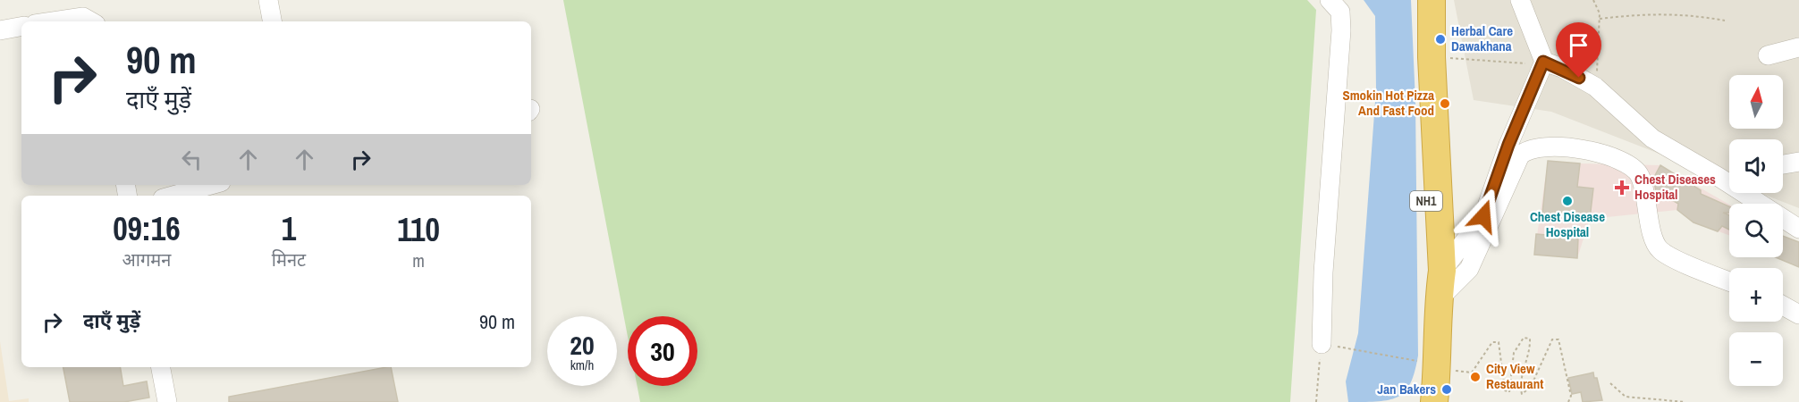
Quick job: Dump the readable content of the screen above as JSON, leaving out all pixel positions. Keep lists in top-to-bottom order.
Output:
{
  "streets": {
    "highway": ["NH1"]
  },
  "places": {
    "other": [
      "Herbal Care Dawakhana",
      "Smokin Hot Pizza And Fast Food",
      "Chest Disease Hospital",
      "City View Restaurant",
      "Jan Bakers"
    ],
    "health": ["Chest Diseases Hospital"]
  },
  "north": "top",
  "page": {
    "turn": ["90 m", "दाएँ मुड़ें"],
    "map_buttons": ["+", "−"],
    "eta": [
      "09:16",
      "आगमन",
      "1",
      "मिनट",
      "110",
      "m"
    ],
    "list": [
      {
        "name": "दाएँ मुड़ें",
        "value": "90 m"
      }
    ],
    "speed": "20 km/h",
    "limit": "30"
  }
}
